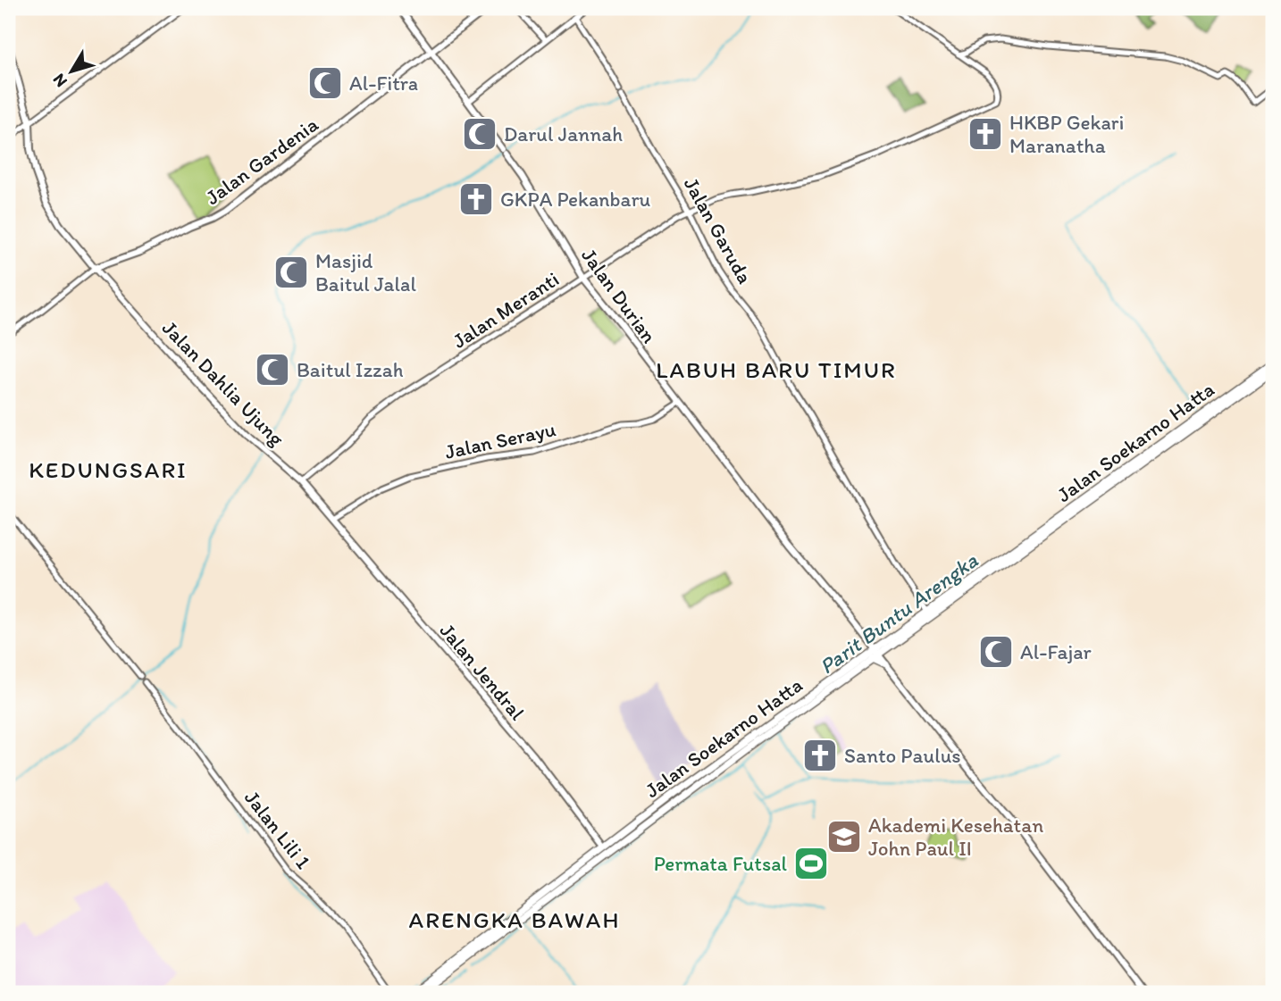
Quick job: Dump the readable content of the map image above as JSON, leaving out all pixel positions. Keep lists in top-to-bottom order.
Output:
{
  "streets": {
    "main road": [
      "Jalan Gardenia",
      "Jalan Durian",
      "Jalan Dahlia Ujung",
      "Jalan Soekarno Hatta",
      "Jalan Jendral"
    ],
    "street": [
      "Jalan Garuda",
      "Jalan Meranti",
      "Jalan Serayu",
      "Jalan Lili 1"
    ]
  },
  "crossings": [
    ["Jalan Gardenia", "Jalan Durian"],
    ["Jalan Gardenia", "Jalan Dahlia Ujung"],
    ["Jalan Garuda", "Jalan Meranti"],
    ["Jalan Garuda", "Jalan Soekarno Hatta"],
    ["Jalan Durian", "Jalan Meranti"],
    ["Jalan Durian", "Jalan Serayu"],
    ["Jalan Durian", "Jalan Soekarno Hatta"],
    ["Jalan Meranti", "Jalan Dahlia Ujung"],
    ["Jalan Dahlia Ujung", "Jalan Serayu"],
    ["Jalan Dahlia Ujung", "Jalan Jendral"],
    ["Jalan Serayu", "Jalan Jendral"],
    ["Jalan Soekarno Hatta", "Jalan Jendral"]
  ],
  "districts": ["LABUH BARU TIMUR", "KEDUNGSARI", "ARENGKA BAWAH"],
  "water": ["Parit Buntu Arengka"],
  "places": {
    "mosque": [
      "Al-Fitra",
      "Darul Jannah",
      "Masjid Baitul Jalal",
      "Baitul Izzah",
      "Al-Fajar"
    ],
    "church": ["HKBP Gekari Maranatha", "GKPA Pekanbaru", "Santo Paulus"],
    "school or university": ["Akademi Kesehatan John Paul II"],
    "sports": ["Permata Futsal"]
  },
  "north": "bottom left"
}
